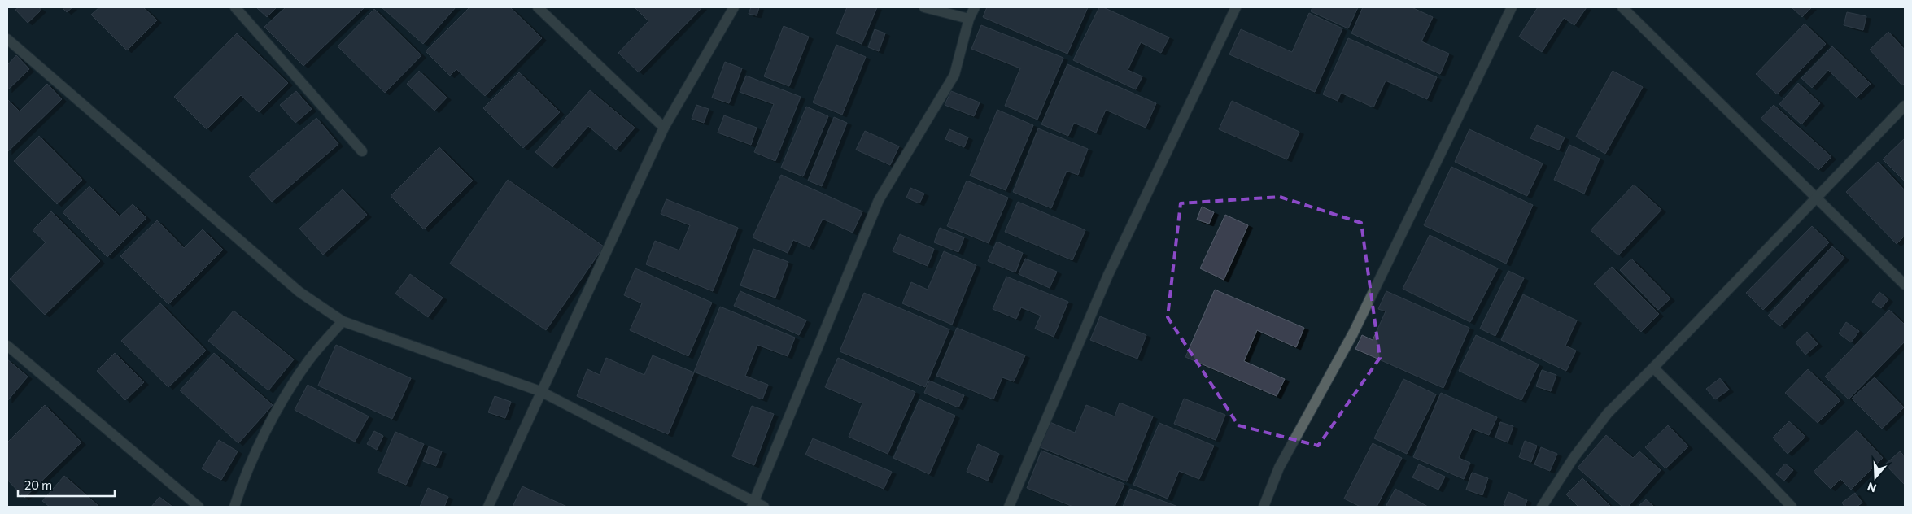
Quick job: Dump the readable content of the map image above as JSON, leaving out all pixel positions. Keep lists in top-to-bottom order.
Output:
{
  "scale_bar": "20 m",
  "north": "bottom"
}
